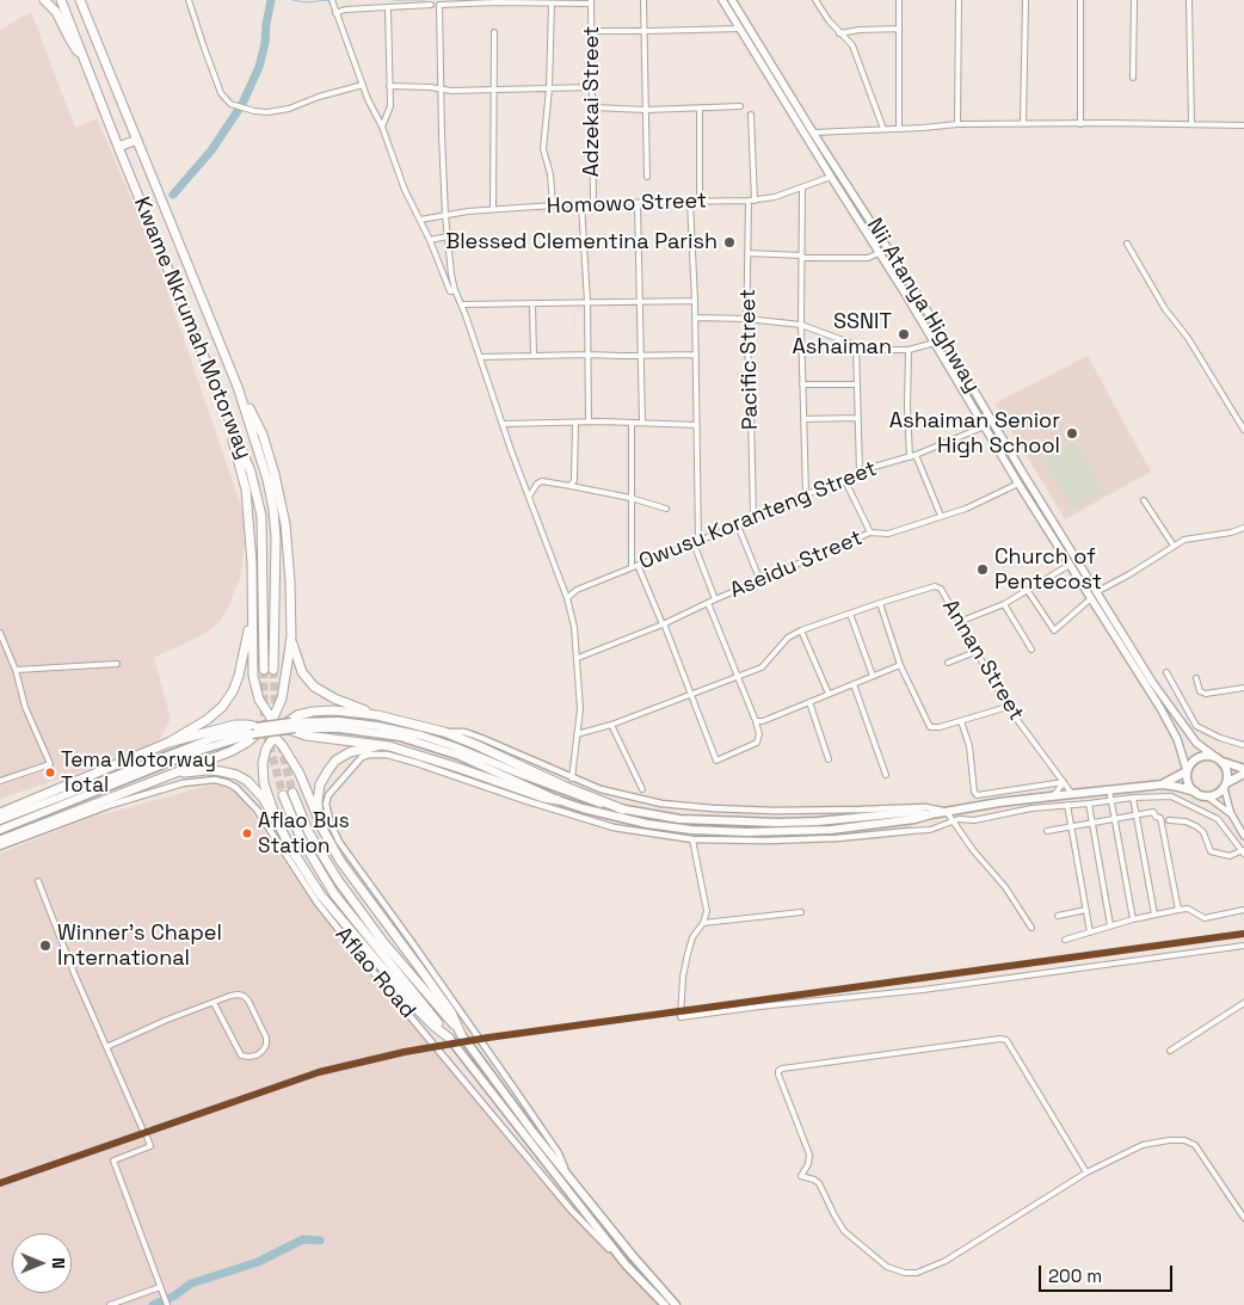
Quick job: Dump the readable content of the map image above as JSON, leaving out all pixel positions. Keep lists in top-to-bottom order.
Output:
{
  "streets": {
    "highway": ["Kwame Nkrumah Motorway", "Aflao Road"],
    "main road": ["Nii Atanya Highway"],
    "street": [
      "Adzekai Street",
      "Homowo Street",
      "Pacific Street",
      "Owusu Koranteng Street",
      "Aseidu Street",
      "Annan Street"
    ]
  },
  "crossings": [
    ["Adzekai Street", "Homowo Street"],
    ["Homowo Street", "Pacific Street"],
    ["Pacific Street", "Owusu Koranteng Street"]
  ],
  "places": [
    "Blessed Clementina Parish",
    "SSNIT Ashaiman",
    "Ashaiman Senior High School",
    "Church of Pentecost",
    "Tema Motorway Total",
    "Aflao Bus Station",
    "Winner's Chapel International"
  ],
  "scale_bar": "200 m",
  "north": "right"
}
